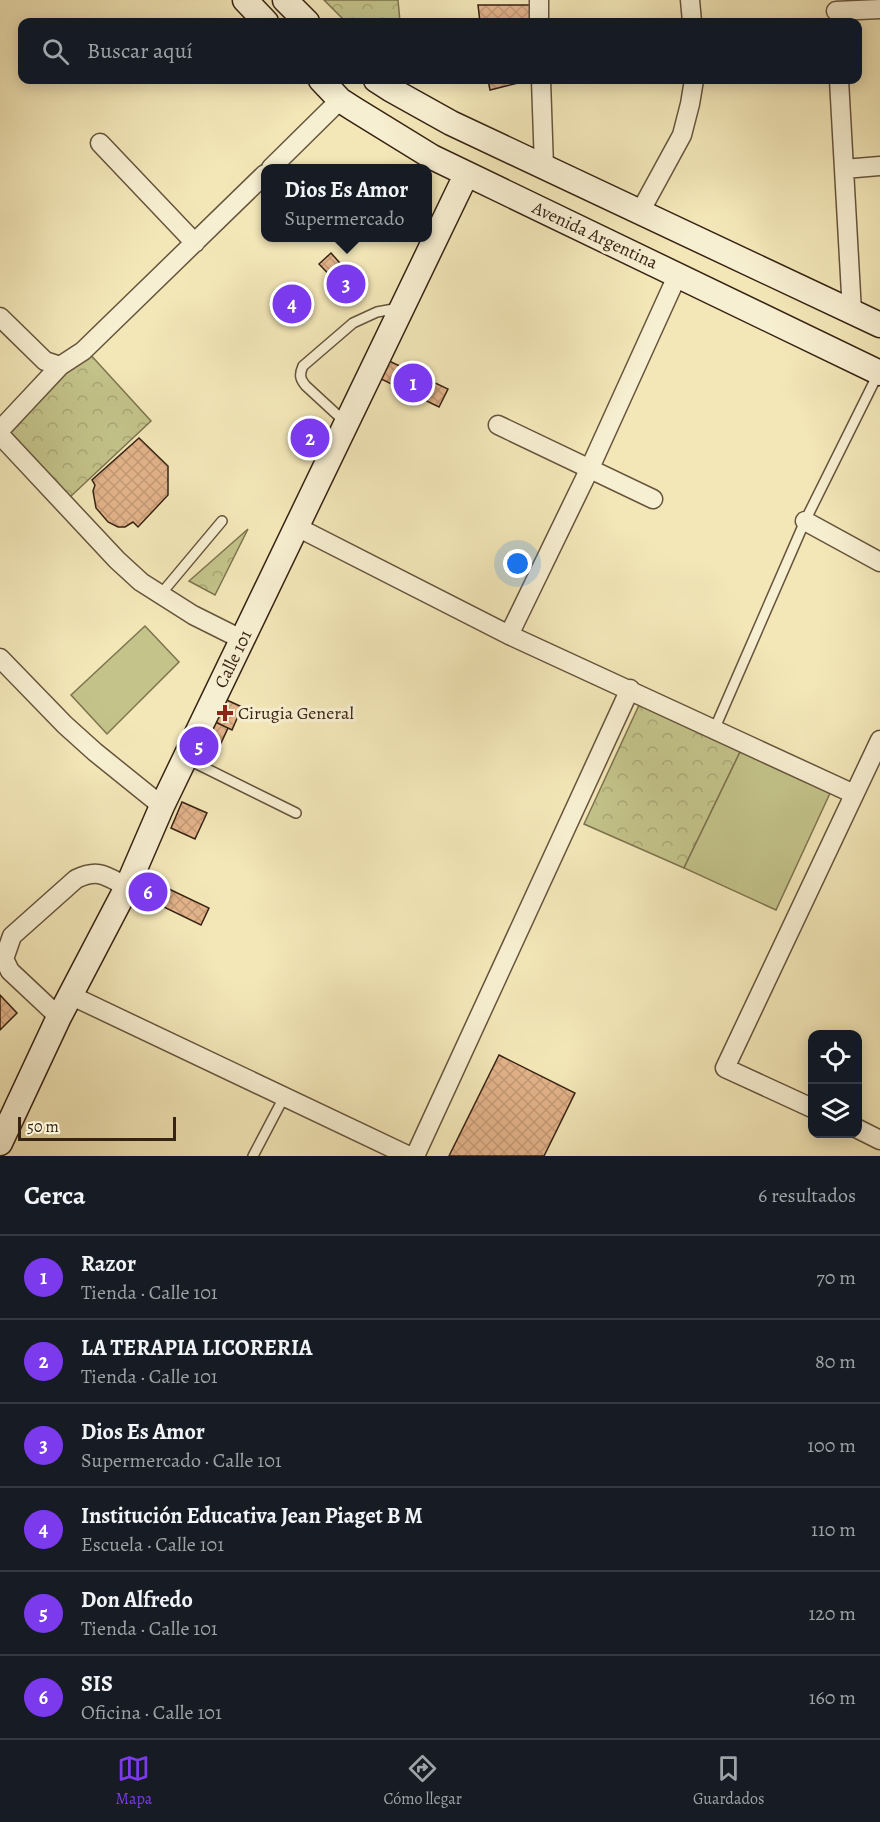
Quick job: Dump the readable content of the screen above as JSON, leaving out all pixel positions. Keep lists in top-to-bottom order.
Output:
{
  "streets": {
    "main road": ["Avenida Argentina", "Calle 101"]
  },
  "crossings": [
    ["Avenida Argentina", "Calle 101"]
  ],
  "places": {
    "health": ["Cirugia General"]
  },
  "scale_bar": "50 m",
  "page": {
    "search": "Buscar aquí",
    "popup": ["Dios Es Amor", "Supermercado"],
    "pins": [
      "3",
      "4",
      "1",
      "2",
      "5",
      "6"
    ],
    "scale": "50 m",
    "heading": ["Cerca", "6 resultados"],
    "list": [
      {
        "mark": "1",
        "name": "Razor",
        "note": "Tienda · Calle 101",
        "value": "70 m"
      },
      {
        "mark": "2",
        "name": "LA TERAPIA LICORERIA",
        "note": "Tienda · Calle 101",
        "value": "80 m"
      },
      {
        "mark": "3",
        "name": "Dios Es Amor",
        "note": "Supermercado · Calle 101",
        "value": "100 m"
      },
      {
        "mark": "4",
        "name": "Institución Educativa Jean Piaget B M",
        "note": "Escuela · Calle 101",
        "value": "110 m"
      },
      {
        "mark": "5",
        "name": "Don Alfredo",
        "note": "Tienda · Calle 101",
        "value": "120 m"
      },
      {
        "mark": "6",
        "name": "SIS",
        "note": "Oficina · Calle 101",
        "value": "160 m"
      }
    ],
    "nav": ["Mapa", "Cómo llegar", "Guardados"]
  }
}
